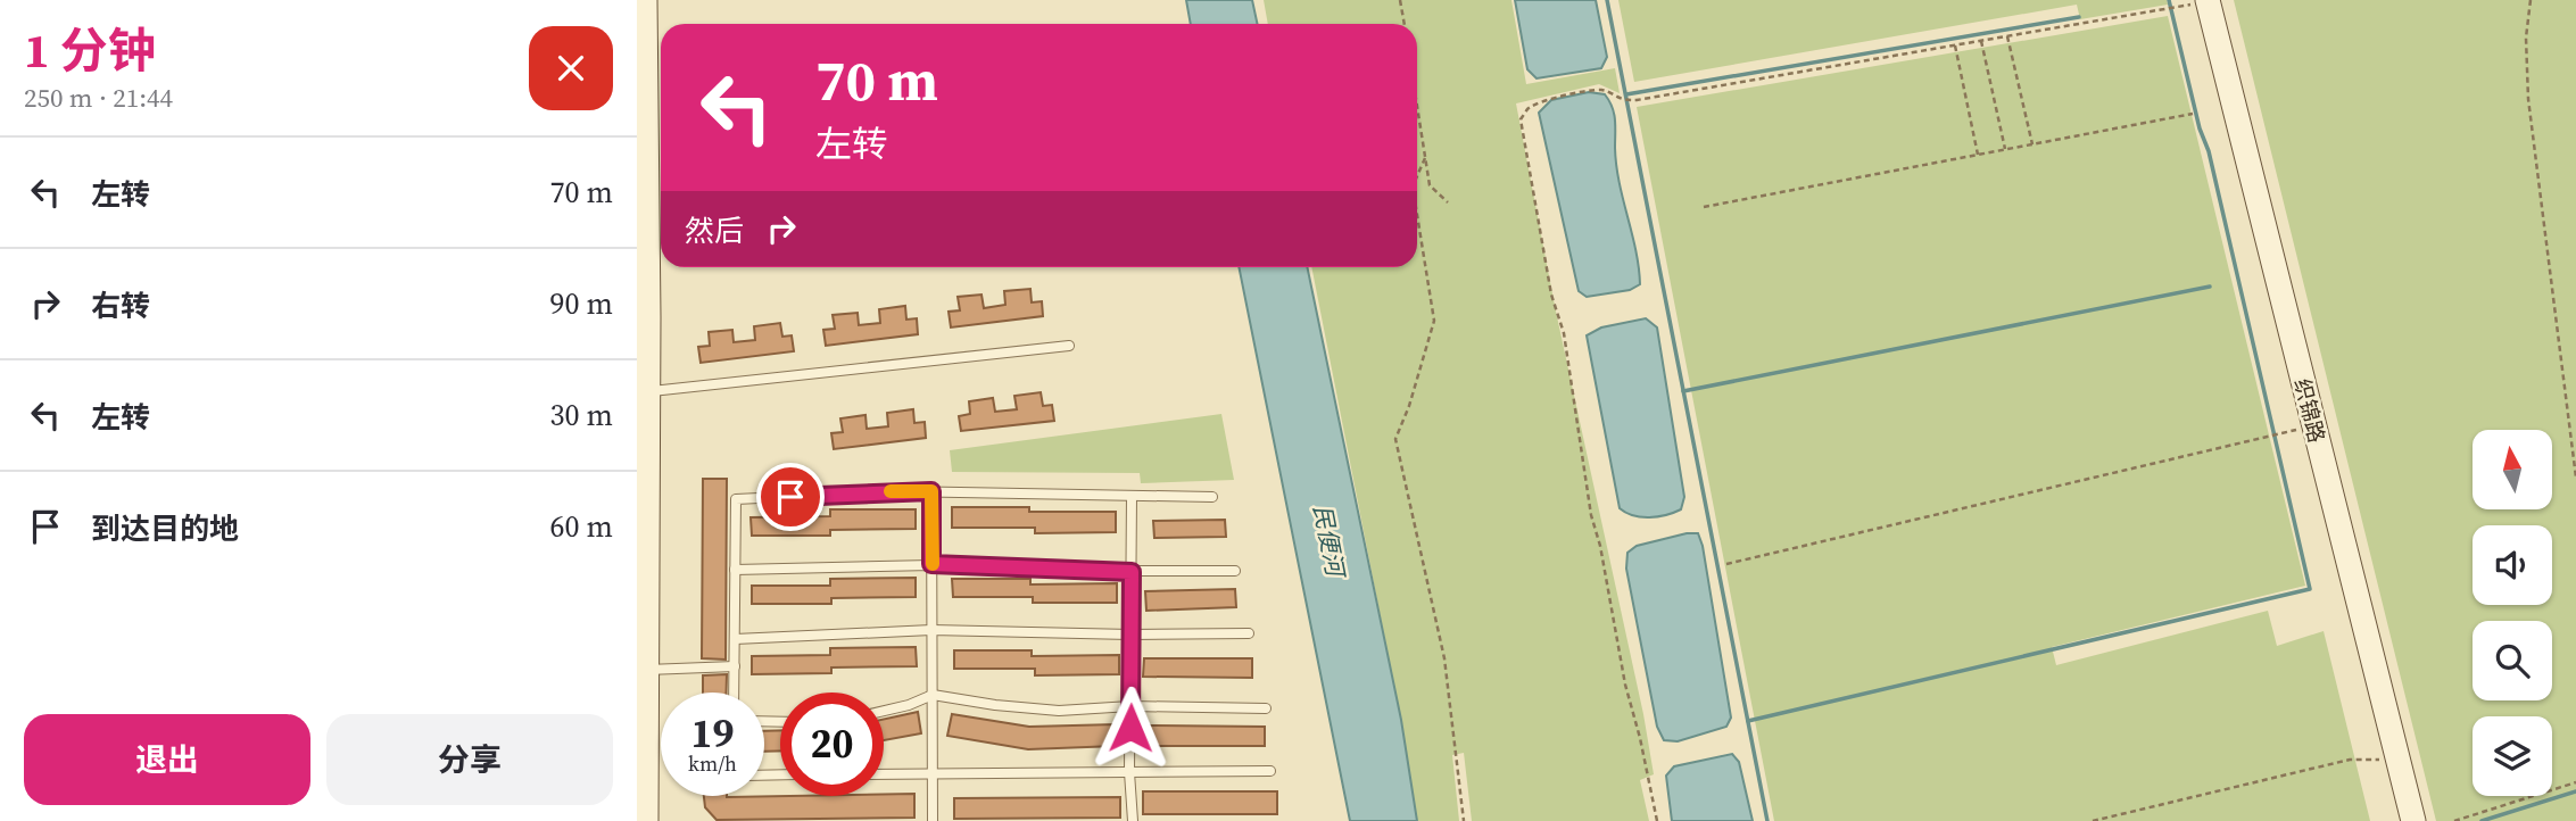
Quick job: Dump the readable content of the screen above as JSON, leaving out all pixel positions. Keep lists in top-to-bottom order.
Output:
{
  "streets": {
    "street": ["织锦路"]
  },
  "water": ["民便河"],
  "north": "top",
  "page": {
    "heading": ["1 分钟", "250 m · 21:44"],
    "turn": ["70 m", "左转"],
    "list": [
      {
        "name": "左转",
        "value": "70 m"
      },
      {
        "name": "右转",
        "value": "90 m"
      },
      {
        "name": "左转",
        "value": "30 m"
      },
      {
        "name": "到达目的地",
        "value": "60 m"
      }
    ],
    "then": "然后",
    "speed": "19 km/h",
    "limit": "20",
    "buttons": ["退出", "分享"]
  }
}
